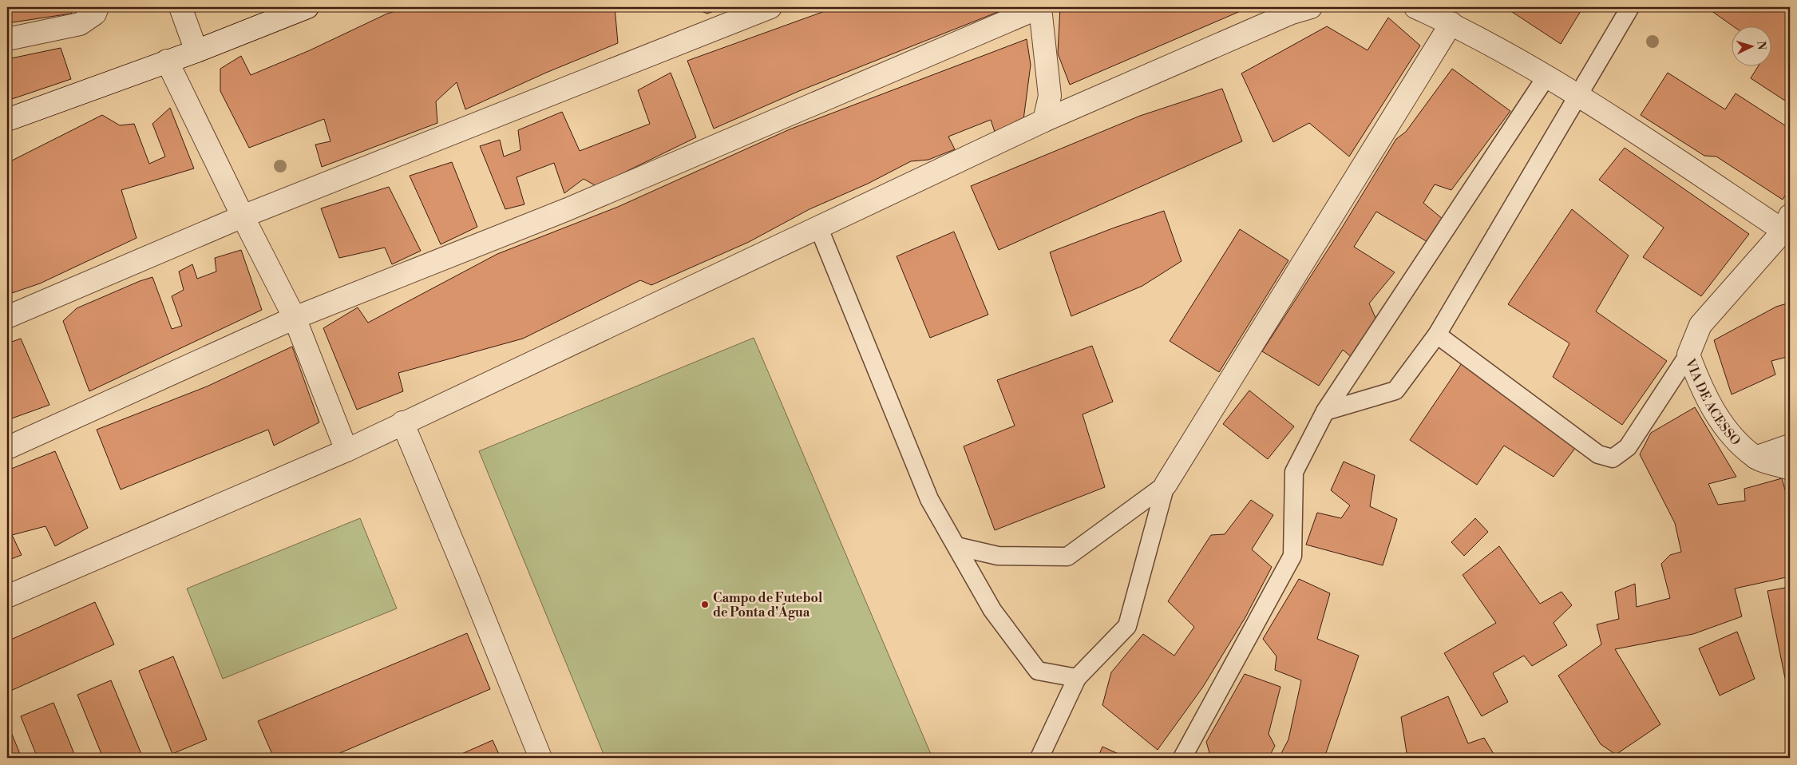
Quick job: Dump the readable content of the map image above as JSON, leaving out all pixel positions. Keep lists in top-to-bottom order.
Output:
{
  "streets": {
    "street": ["VIA DE ACESSO"]
  },
  "places": ["Campo de Futebol de Ponta d'Água"],
  "north": "right"
}
